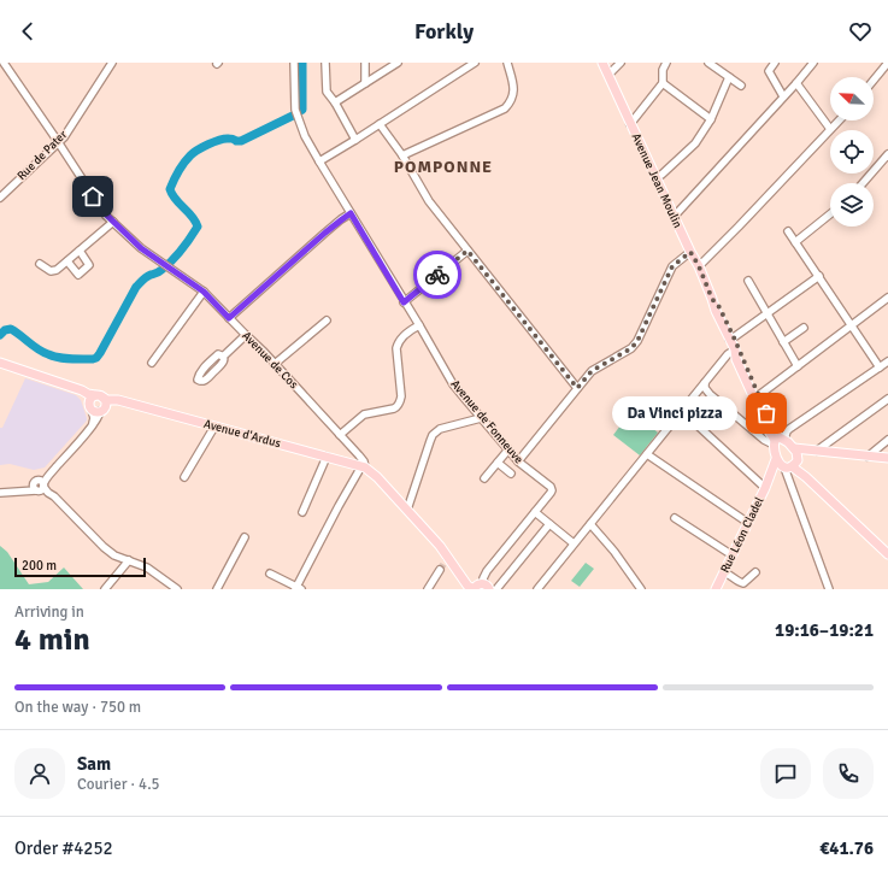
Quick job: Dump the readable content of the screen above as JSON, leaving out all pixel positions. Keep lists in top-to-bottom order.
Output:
{
  "streets": {
    "main road": ["Avenue Jean Moulin", "Avenue d'Ardus", "Rue Léon Cladel"],
    "street": ["Rue de Pater", "Avenue de Cos", "Avenue de Fonneuve"]
  },
  "crossings": [
    ["Rue de Pater", "Avenue de Cos"],
    ["Avenue de Cos", "Avenue d'Ardus"]
  ],
  "districts": ["POMPONNE"],
  "places": ["Da Vinci pizza"],
  "scale_bar": "200 m",
  "north": "top left",
  "page": {
    "header": "Forkly",
    "bubble": "Da Vinci pizza",
    "scale": "200 m",
    "heading": ["4 min", "Arriving in", "19:16–19:21"],
    "panel": [
      "Sam",
      "Courier · 4.5",
      "Order #4252",
      "€41.76"
    ],
    "bar": "On the way · 750 m"
  }
}
